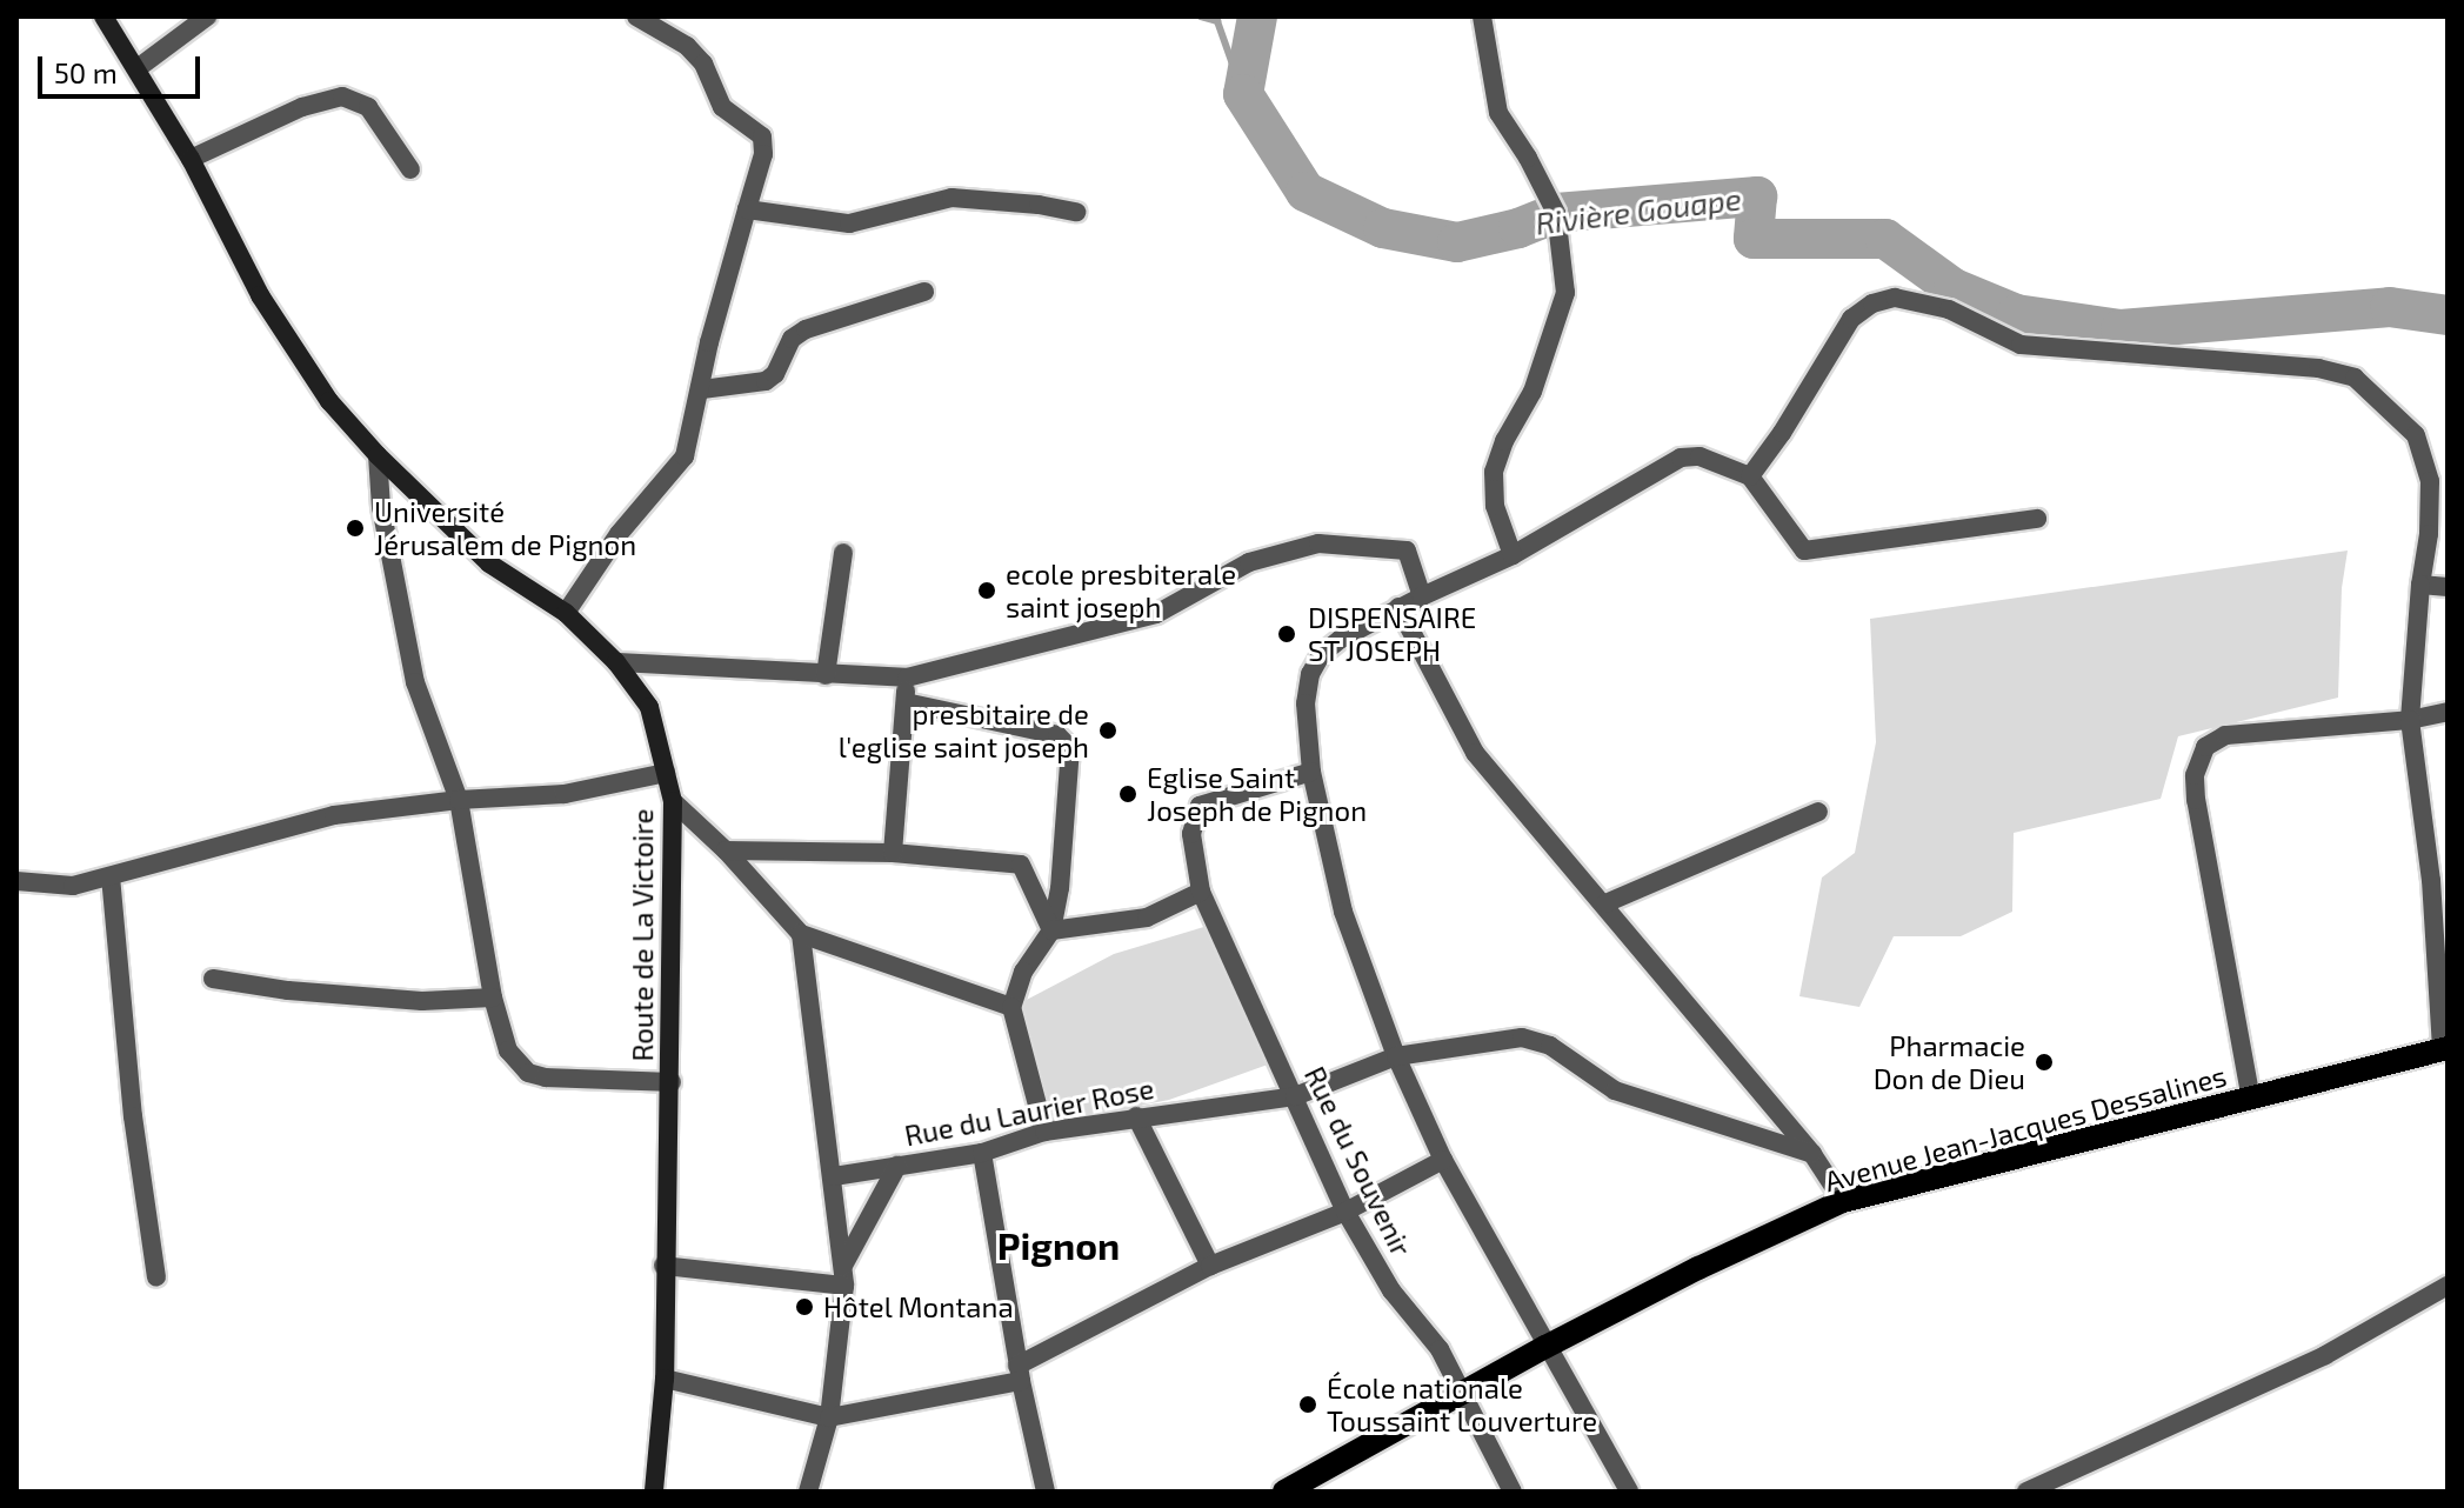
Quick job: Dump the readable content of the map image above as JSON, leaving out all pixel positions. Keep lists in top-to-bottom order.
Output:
{
  "streets": {
    "main road": ["Avenue Jean-Jacques Dessalines"],
    "street": ["Route de La Victoire", "Rue du Laurier Rose", "Rue du Souvenir"]
  },
  "crossings": [
    ["Rue du Laurier Rose", "Rue du Souvenir"],
    ["Avenue Jean-Jacques Dessalines", "Rue du Souvenir"]
  ],
  "districts": ["Pignon"],
  "water": ["Rivière Gouape"],
  "places": [
    "Université Jérusalem de Pignon",
    "ecole presbiterale saint joseph",
    "DISPENSAIRE ST JOSEPH",
    "presbitaire de l'eglise saint joseph",
    "Eglise Saint Joseph de Pignon",
    "Pharmacie Don de Dieu",
    "Hôtel Montana",
    "École nationale Toussaint Louverture"
  ],
  "scale_bar": "50 m"
}
